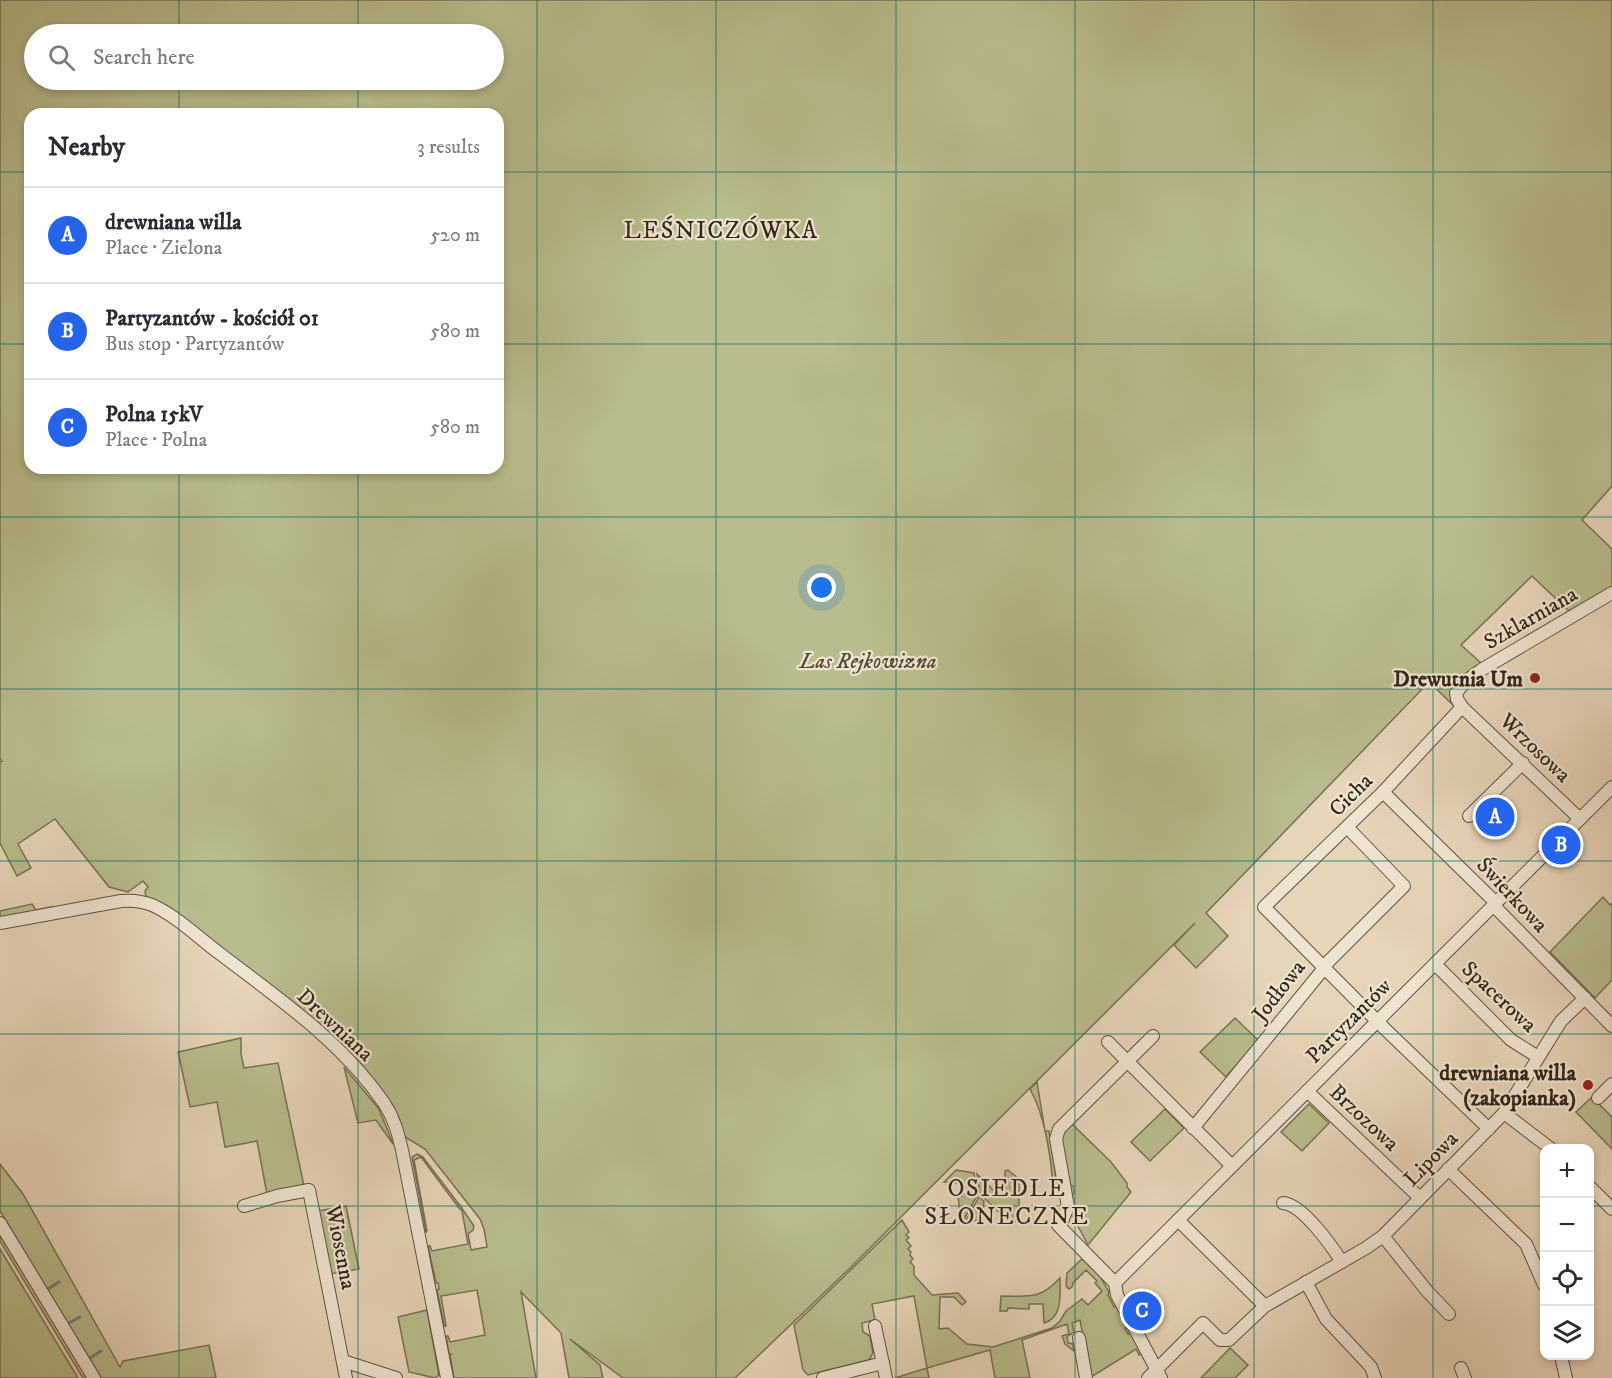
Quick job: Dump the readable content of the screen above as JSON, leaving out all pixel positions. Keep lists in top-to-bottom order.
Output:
{
  "streets": {
    "street": [
      "Szklarniana",
      "Wrzosowa",
      "Cicha",
      "Świerkowa",
      "Jodłowa",
      "Spacerowa",
      "Partyzantów",
      "Drewniana",
      "Brzozowa",
      "Lipowa",
      "Wiosenna"
    ]
  },
  "crossings": [
    ["Szklarniana", "Wrzosowa"],
    ["Szklarniana", "Cicha"],
    ["Wrzosowa", "Cicha"],
    ["Wrzosowa", "Partyzantów"],
    ["Cicha", "Świerkowa"],
    ["Cicha", "Jodłowa"],
    ["Świerkowa", "Partyzantów"],
    ["Świerkowa", "Lipowa"],
    ["Spacerowa", "Partyzantów"],
    ["Spacerowa", "Lipowa"],
    ["Partyzantów", "Brzozowa"],
    ["Brzozowa", "Lipowa"]
  ],
  "districts": ["LEŚNICZÓWKA", "OSIEDLE SŁONECZNE"],
  "parks": ["Las Rejkowizna"],
  "places": ["Drewutnia Um", "drewniana willa (zakopianka)"],
  "page": {
    "search": "Search here",
    "heading": ["Nearby", "3 results"],
    "list": [
      {
        "mark": "A",
        "name": "drewniana willa",
        "note": "Place · Zielona",
        "value": "520 m"
      },
      {
        "mark": "B",
        "name": "Partyzantów - kościół 01",
        "note": "Bus stop · Partyzantów",
        "value": "580 m"
      },
      {
        "mark": "C",
        "name": "Polna 15kV",
        "note": "Place · Polna",
        "value": "580 m"
      }
    ],
    "pins": ["A", "B", "C"],
    "map_buttons": ["+", "−"]
  }
}
